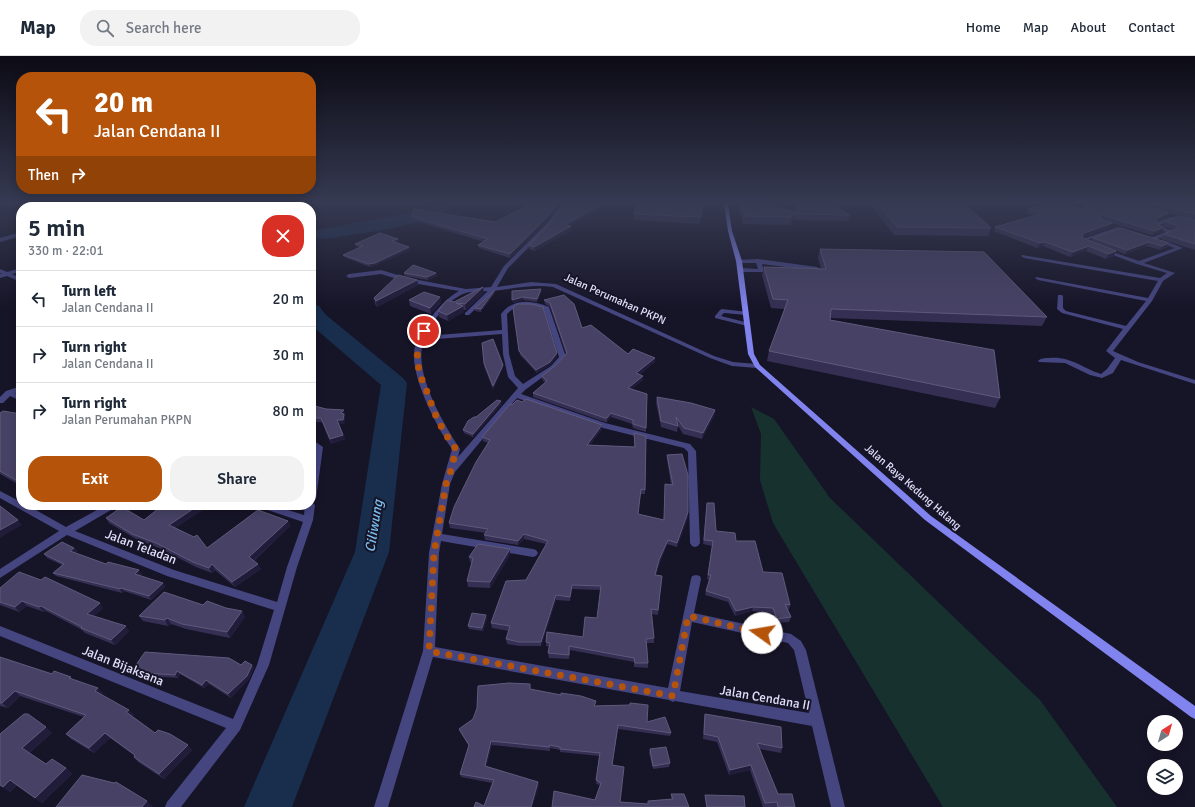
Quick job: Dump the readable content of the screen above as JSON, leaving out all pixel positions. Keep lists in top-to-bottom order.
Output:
{
  "streets": {
    "main road": ["Jalan Raya Kedung Halang"],
    "street": [
      "Jalan Perumahan PKPN",
      "Jalan Teladan",
      "Jalan Bijaksana",
      "Jalan Cendana II"
    ]
  },
  "crossings": [
    ["Jalan Perumahan PKPN", "Jalan Raya Kedung Halang"],
    ["Jalan Perumahan PKPN", "Jalan Cendana II"]
  ],
  "water": ["Ciliwung"],
  "north": "top right",
  "page": {
    "header": "Map",
    "search": "Search here",
    "nav": [
      "Home",
      "Map",
      "About",
      "Contact"
    ],
    "turn": ["20 m", "Jalan Cendana II"],
    "then": "Then",
    "heading": ["5 min", "330 m · 22:01"],
    "list": [
      {
        "name": "Turn left",
        "note": "Jalan Cendana II",
        "value": "20 m"
      },
      {
        "name": "Turn right",
        "note": "Jalan Cendana II",
        "value": "30 m"
      },
      {
        "name": "Turn right",
        "note": "Jalan Perumahan PKPN",
        "value": "80 m"
      }
    ],
    "buttons": ["Exit", "Share"]
  }
}
